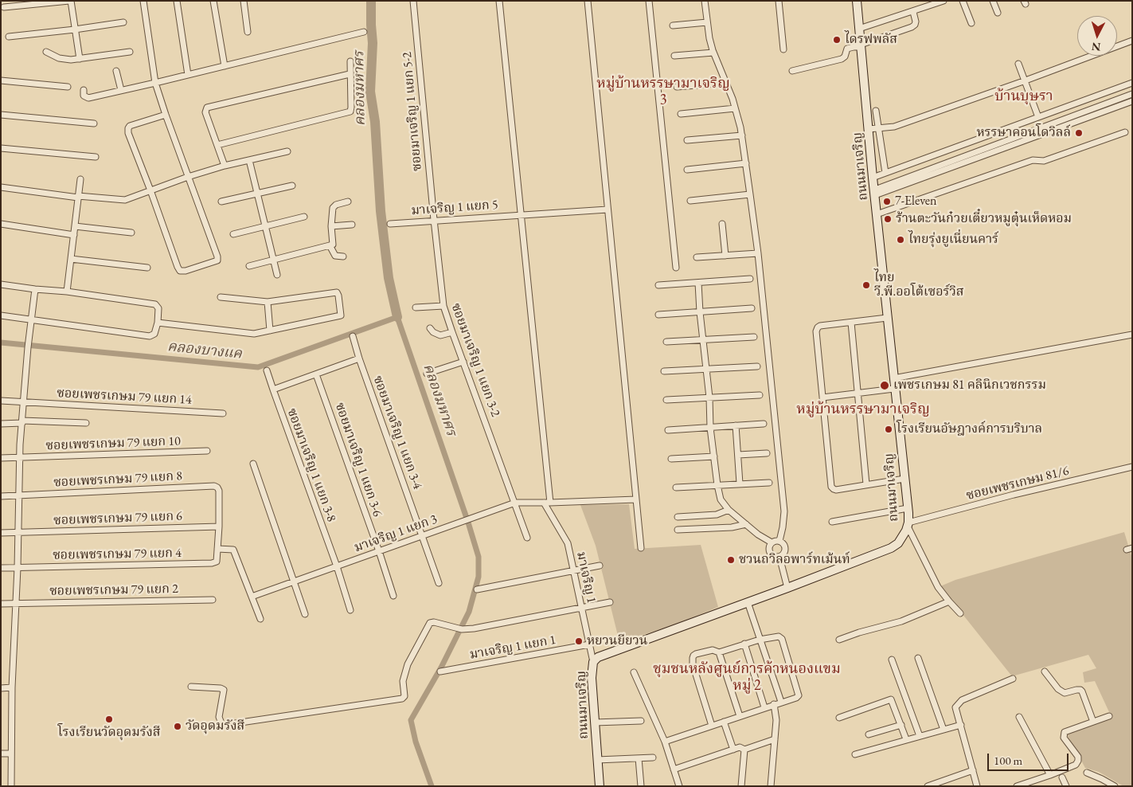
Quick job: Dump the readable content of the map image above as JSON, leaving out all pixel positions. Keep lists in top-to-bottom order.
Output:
{
  "streets": {
    "main road": ["ถนนมาเจริญ"],
    "street": [
      "ซอยมาเจริญ 1 แยก 5-2",
      "มาเจริญ 1 แยก 5",
      "ซอยมาเจริญ 1 แยก 3-2",
      "ซอยเพชรเกษม 79 แยก 14",
      "ซอยมาเจริญ 1 แยก 3-4",
      "ซอยเพชรเกษม 79 แยก 10",
      "ซอยมาเจริญ 1 แยก 3-6",
      "ซอยมาเจริญ 1 แยก 3-8",
      "ซอยเพชรเกษม 79 แยก 8",
      "ซอยเพชรเกษม 81/6",
      "ซอยเพชรเกษม 79 แยก 6",
      "มาเจริญ 1 แยก 3",
      "ซอยเพชรเกษม 79 แยก 4",
      "มาเจริญ 1",
      "ซอยเพชรเกษม 79 แยก 2",
      "มาเจริญ 1 แยก 1"
    ]
  },
  "crossings": [
    ["ซอยมาเจริญ 1 แยก 5-2", "มาเจริญ 1 แยก 5"],
    ["ซอยมาเจริญ 1 แยก 5-2", "ซอยมาเจริญ 1 แยก 3-2"],
    ["ถนนมาเจริญ", "ซอยเพชรเกษม 81/6"],
    ["ถนนมาเจริญ", "มาเจริญ 1"],
    ["มาเจริญ 1 แยก 5", "ซอยมาเจริญ 1 แยก 3-2"],
    ["ซอยมาเจริญ 1 แยก 3-2", "มาเจริญ 1 แยก 3"],
    ["ซอยมาเจริญ 1 แยก 3-4", "มาเจริญ 1 แยก 3"],
    ["ซอยมาเจริญ 1 แยก 3-6", "มาเจริญ 1 แยก 3"],
    ["ซอยมาเจริญ 1 แยก 3-8", "มาเจริญ 1 แยก 3"],
    ["ซอยเพชรเกษม 79 แยก 8", "ซอยเพชรเกษม 79 แยก 6"],
    ["มาเจริญ 1 แยก 3", "มาเจริญ 1"],
    ["มาเจริญ 1", "มาเจริญ 1 แยก 1"]
  ],
  "districts": [
    "หมู่บ้านหรรษามาเจริญ 3",
    "บ้านบุษรา",
    "หมู่บ้านหรรษามาเจริญ",
    "ชุมชนหลังศูนย์การค้าหนองแขม หมู่ 2"
  ],
  "water": ["คลองมหาศร", "คลองบางแค"],
  "places": [
    "ไดรฟพลัส",
    "หรรษาคอนโดวิลล์",
    "7-Eleven",
    "ร้านตะวันก๋วยเตี๋ยวหมูตุ๋นเห็ดหอม",
    "ไทยรุ่งยูเนี่ยนคาร์",
    "ไทย วี.พี.ออโต้เซอร์วิส",
    "เพชรเกษม 81 คลินิกเวชกรรม",
    "โรงเรียนอัษฎางค์การบริบาล",
    "ชวนถวิลอพาร์ทเม้นท์",
    "หยวนยียวน",
    "โรงเรียนวัดอุดมรังสี",
    "วัดอุดมรังสี"
  ],
  "scale_bar": "100 m",
  "north": "bottom"
}
